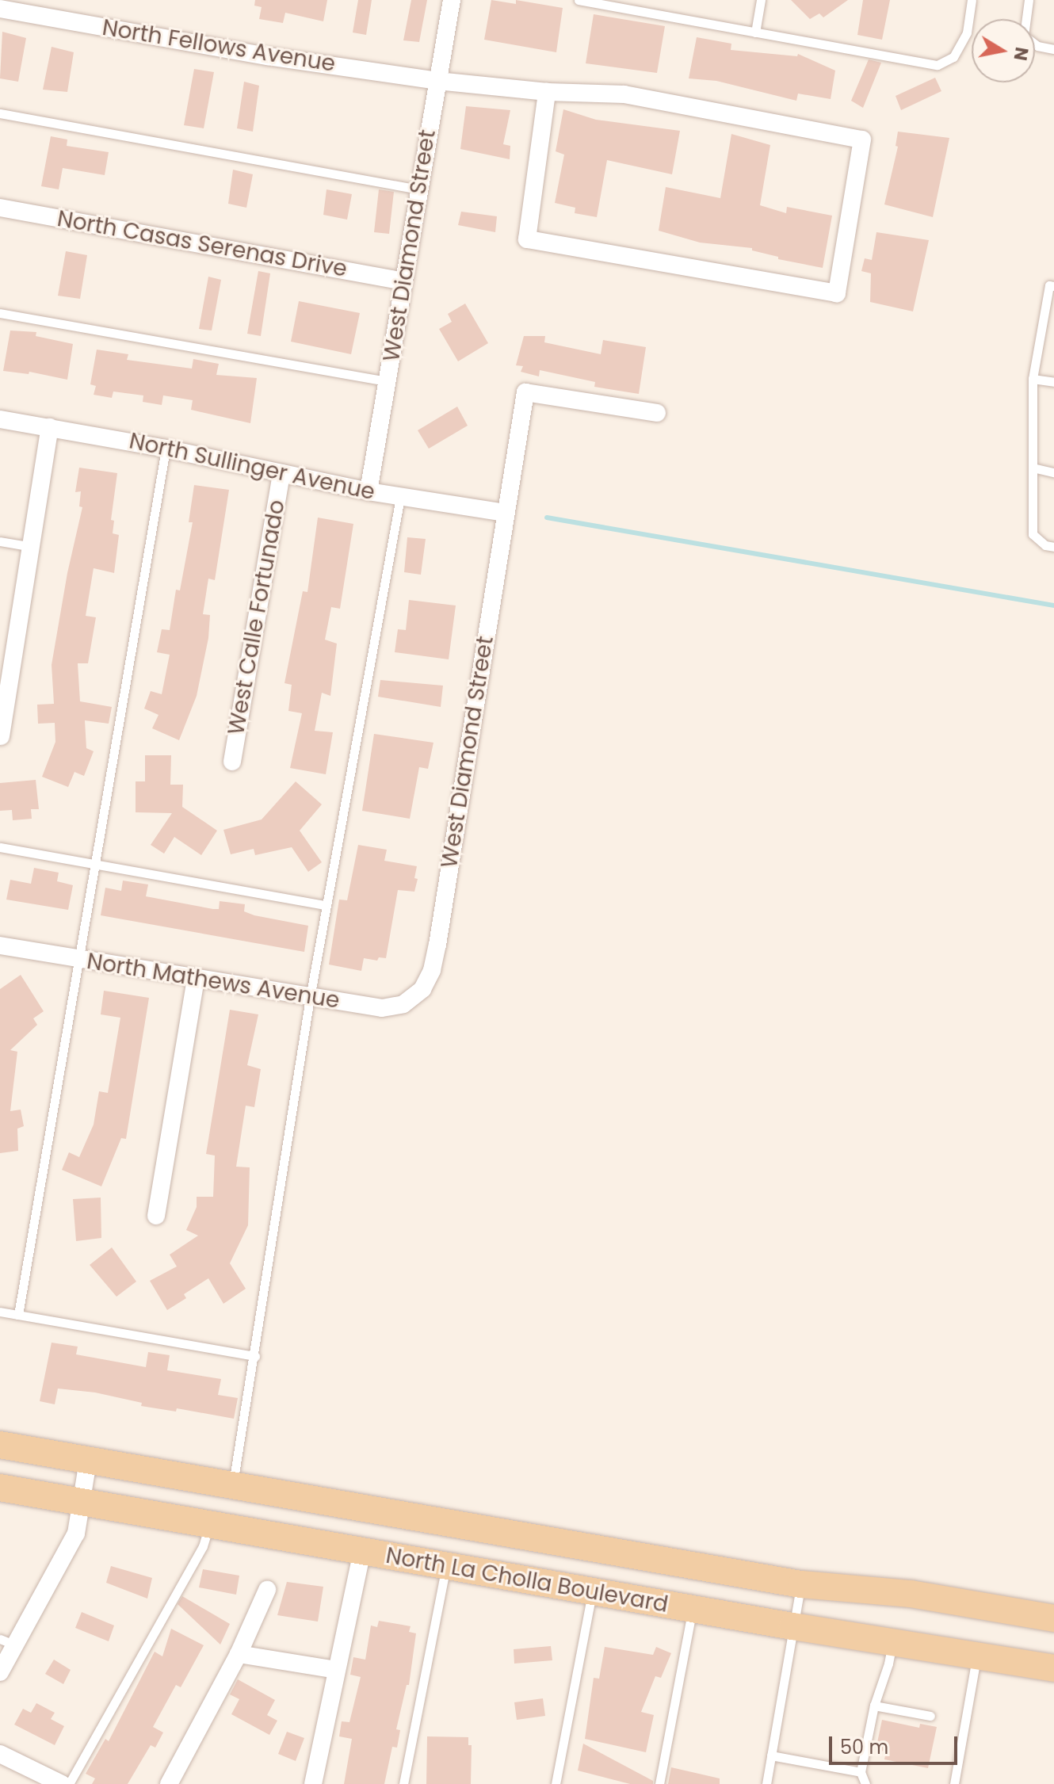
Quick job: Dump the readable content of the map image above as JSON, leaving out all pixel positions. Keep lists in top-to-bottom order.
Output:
{
  "streets": {
    "main road": ["North La Cholla Boulevard"],
    "street": [
      "North Fellows Avenue",
      "North Casas Serenas Drive",
      "West Diamond Street",
      "North Sullinger Avenue",
      "West Calle Fortunado",
      "North Mathews Avenue"
    ]
  },
  "crossings": [
    ["North Fellows Avenue", "West Diamond Street"],
    ["North Casas Serenas Drive", "West Diamond Street"],
    ["West Diamond Street", "North Sullinger Avenue"],
    ["West Diamond Street", "North Mathews Avenue"],
    ["North Sullinger Avenue", "West Calle Fortunado"]
  ],
  "scale_bar": "50 m",
  "north": "right"
}
